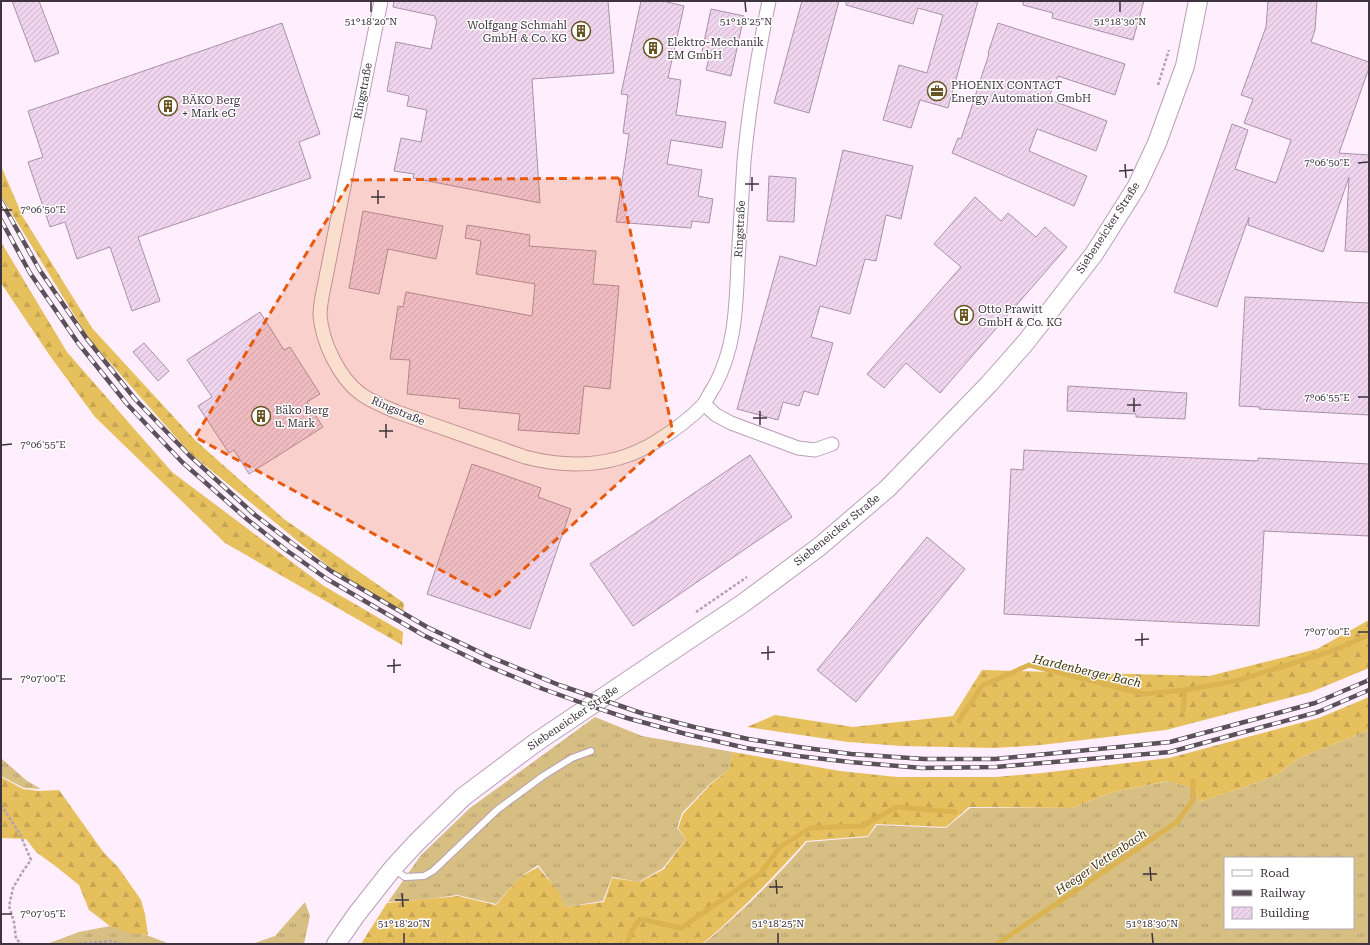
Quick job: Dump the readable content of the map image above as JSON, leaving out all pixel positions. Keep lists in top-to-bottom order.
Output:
{
  "streets": {
    "main road": ["Siebeneicker Straße"],
    "street": ["Ringstraße"]
  },
  "water": ["Hardenberger Bach", "Heeger Vettenbach"],
  "places": {
    "building": [
      "Wolfgang Schmahl GmbH & Co. KG",
      "Elektro-Mechanik EM GmbH",
      "BÄKO Berg + Mark eG",
      "Otto Prawitt GmbH & Co. KG",
      "Bäko Berg u. Mark"
    ],
    "office": ["PHOENIX CONTACT Energy Automation GmbH"]
  },
  "legend": ["Road", "Railway", "Building"],
  "coordinates": [
    "51°18'20\"N",
    "51°18'25\"N",
    "51°18'30\"N",
    "7°06'50\"E",
    "7°06'55\"E",
    "7°07'00\"E",
    "7°07'05\"E"
  ]
}
